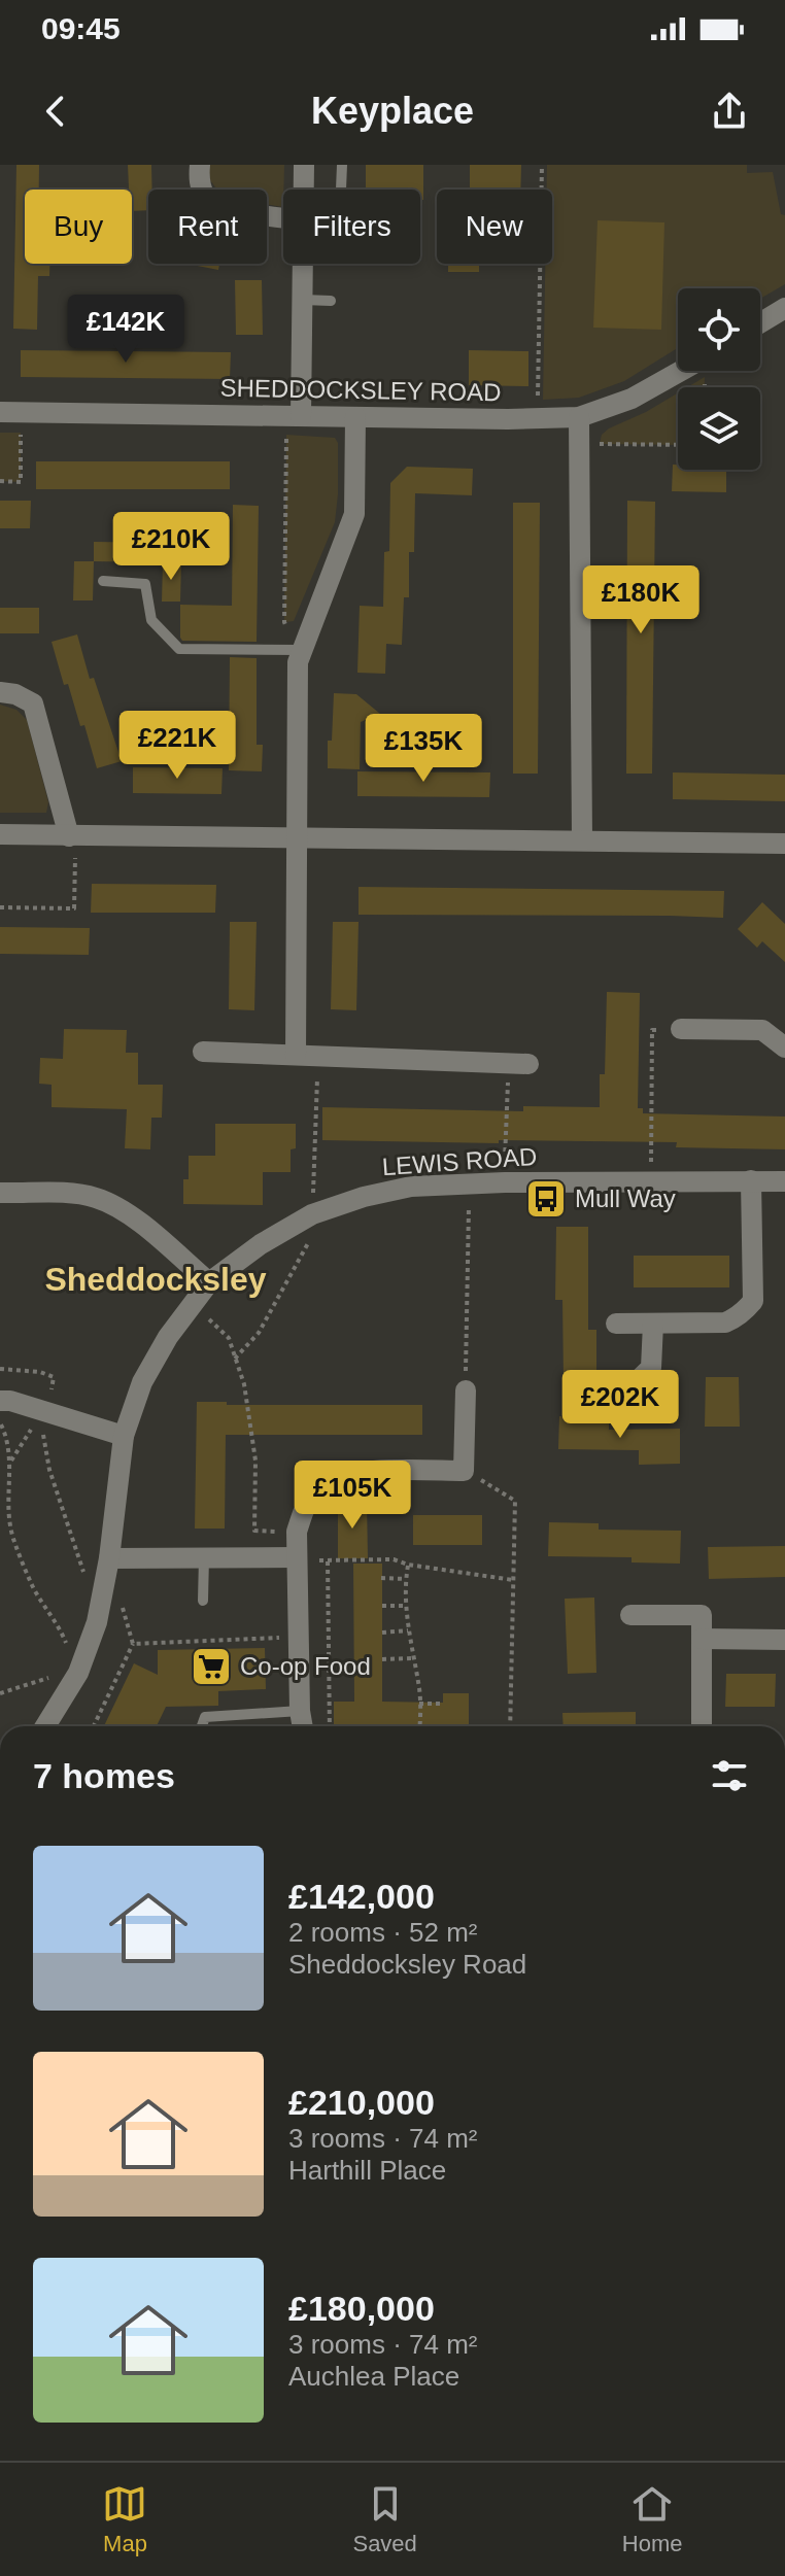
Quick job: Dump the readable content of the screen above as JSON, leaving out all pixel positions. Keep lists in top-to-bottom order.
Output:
{
  "streets": {
    "street": ["SHEDDOCKSLEY ROAD", "LEWIS ROAD"]
  },
  "districts": ["Sheddocksley"],
  "places": {
    "bus stop": ["Mull Way"],
    "supermarket": ["Co-op Food"]
  },
  "page": {
    "status": "09:45",
    "header": "Keyplace",
    "chip": [
      "Buy",
      "Rent",
      "Filters",
      "New"
    ],
    "price": [
      "£142K",
      "£210K",
      "£180K",
      "£221K",
      "£135K",
      "£202K",
      "£105K"
    ],
    "heading": "7 homes",
    "list": [
      {
        "name": "£142,000",
        "note": "2 rooms · 52 m² · Sheddocksley Road"
      },
      {
        "name": "£210,000",
        "note": "3 rooms · 74 m² · Harthill Place"
      },
      {
        "name": "£180,000",
        "note": "3 rooms · 74 m² · Auchlea Place"
      }
    ],
    "tabs": ["Map", "Saved", "Home"]
  }
}
